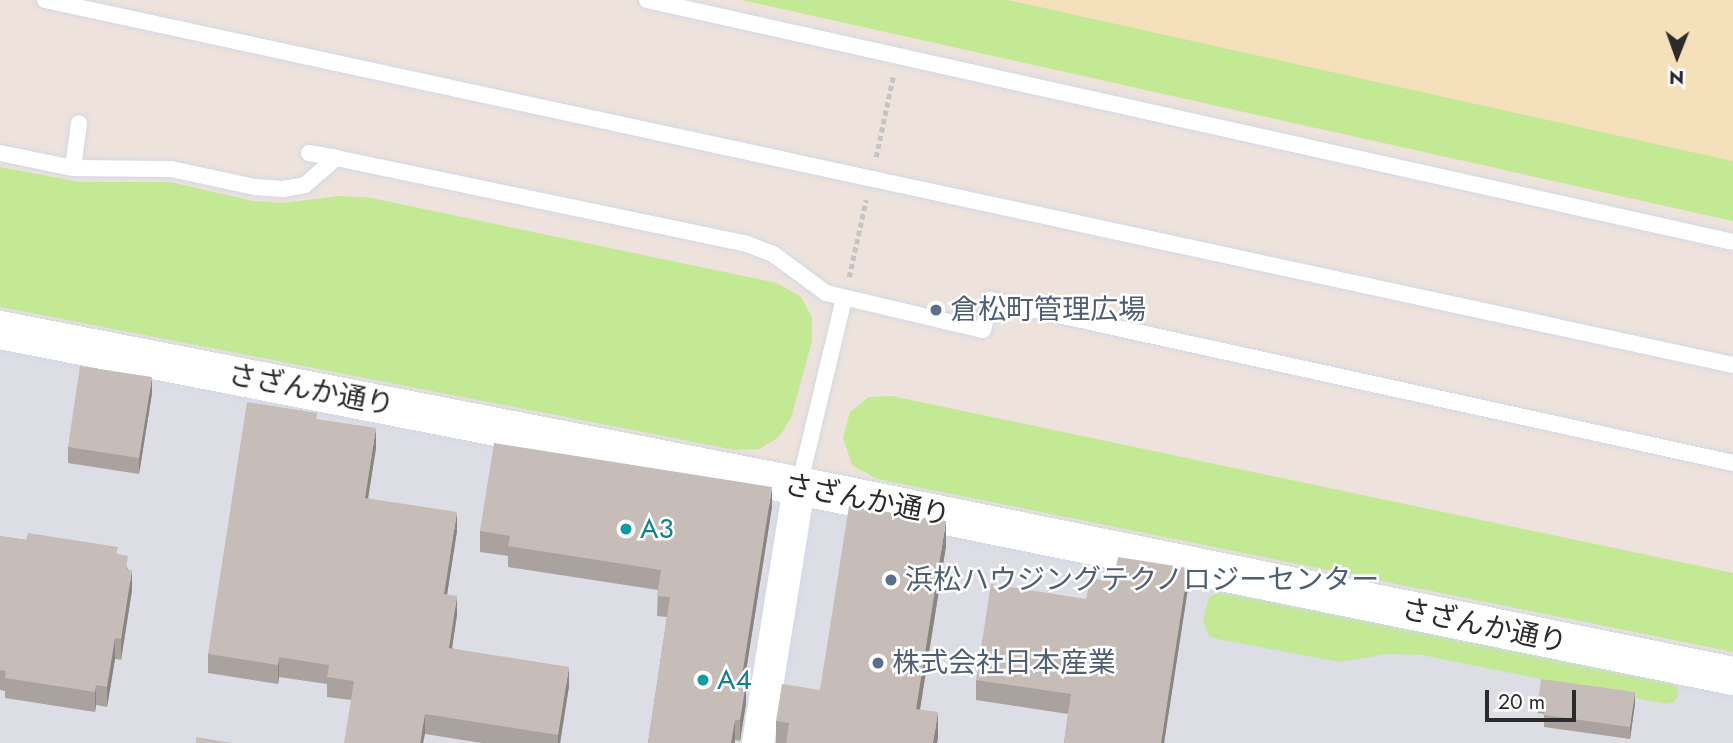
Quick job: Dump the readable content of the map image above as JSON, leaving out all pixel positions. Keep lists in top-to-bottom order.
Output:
{
  "streets": {
    "street": ["さざんか通り"]
  },
  "places": [
    "倉松町管理広場",
    "A3",
    "浜松ハウジングテクノロジーセンター",
    "株式会社日本産業",
    "A4"
  ],
  "scale_bar": "20 m",
  "north": "bottom"
}
